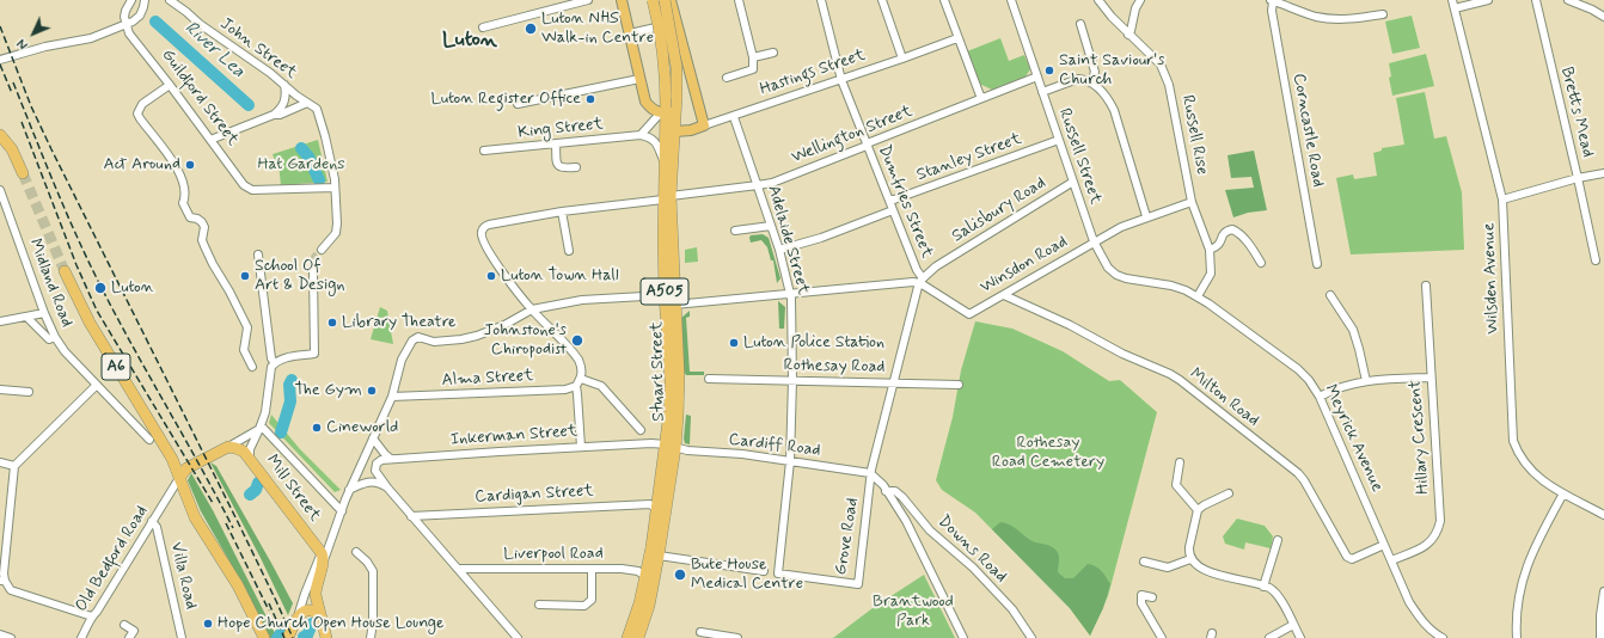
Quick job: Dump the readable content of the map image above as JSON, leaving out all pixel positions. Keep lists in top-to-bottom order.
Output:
{
  "streets": {
    "highway": [
      "A505",
      "A6",
      "Stuart Street",
      "Mill Street"
    ],
    "main road": ["Hastings Street"],
    "street": [
      "John Street",
      "Guildford Street",
      "Bretts Mead",
      "King Street",
      "Corncastle Road",
      "Wellington Street",
      "Russell Rise",
      "Russell Street",
      "Stanley Street",
      "Dumfries Street",
      "Salisbury Road",
      "Adelaide Street",
      "Winsdon Road",
      "Wilsden Avenue",
      "Midland Road",
      "Rothesay Road",
      "Alma Street",
      "Milton Road",
      "Inkerman Street",
      "Hillary Crescent",
      "Meyrick Avenue",
      "Cardiff Road",
      "Cardigan Street",
      "Grove Road",
      "Downs Road",
      "Liverpool Road",
      "Old Bedford Road",
      "Villa Road"
    ]
  },
  "crossings": [
    ["John Street", "Guildford Street"],
    ["Hastings Street", "Dumfries Street"],
    ["Hastings Street", "Adelaide Street"],
    ["Hastings Street", "Stuart Street"],
    ["Wellington Street", "Russell Street"],
    ["Wellington Street", "Dumfries Street"],
    ["Wellington Street", "Adelaide Street"],
    ["Wellington Street", "Stuart Street"],
    ["Russell Rise", "Winsdon Road"],
    ["Russell Rise", "Meyrick Avenue"],
    ["Russell Street", "Stanley Street"],
    ["Russell Street", "Salisbury Road"],
    ["Russell Street", "Winsdon Road"],
    ["Russell Street", "Meyrick Avenue"],
    ["Stanley Street", "Dumfries Street"],
    ["Dumfries Street", "Salisbury Road"],
    ["Dumfries Street", "Winsdon Road"],
    ["Salisbury Road", "Winsdon Road"],
    ["Adelaide Street", "Rothesay Road"],
    ["Adelaide Street", "Cardiff Road"],
    ["Adelaide Street", "Grove Road"],
    ["Winsdon Road", "Milton Road"],
    ["Winsdon Road", "Meyrick Avenue"],
    ["A505", "Stuart Street"],
    ["A505", "Cardigan Street"],
    ["A505", "Liverpool Road"],
    ["A6", "Old Bedford Road"],
    ["Stuart Street", "Inkerman Street"],
    ["Stuart Street", "Cardiff Road"],
    ["Stuart Street", "Cardigan Street"],
    ["Milton Road", "Meyrick Avenue"],
    ["Inkerman Street", "Cardiff Road"],
    ["Hillary Crescent", "Meyrick Avenue"],
    ["Cardiff Road", "Grove Road"],
    ["Old Bedford Road", "Villa Road"]
  ],
  "districts": ["Luton"],
  "water": ["River Lea"],
  "parks": ["Hat Gardens", "Rothesay Road Cemetery", "Brantwood Park"],
  "places": [
    "Luton NHS Walk-in Centre",
    "Saint Saviour's Church",
    "Luton Register Office",
    "Act Around",
    "School Of Art & Design",
    "Luton Town Hall",
    "Luton",
    "Library Theatre",
    "Johnstone's Chiropodist",
    "Luton Police Station",
    "The Gym",
    "Cineworld",
    "Bute House Medical Centre",
    "Hope Church Open House Lounge"
  ],
  "north": "bottom left"
}
